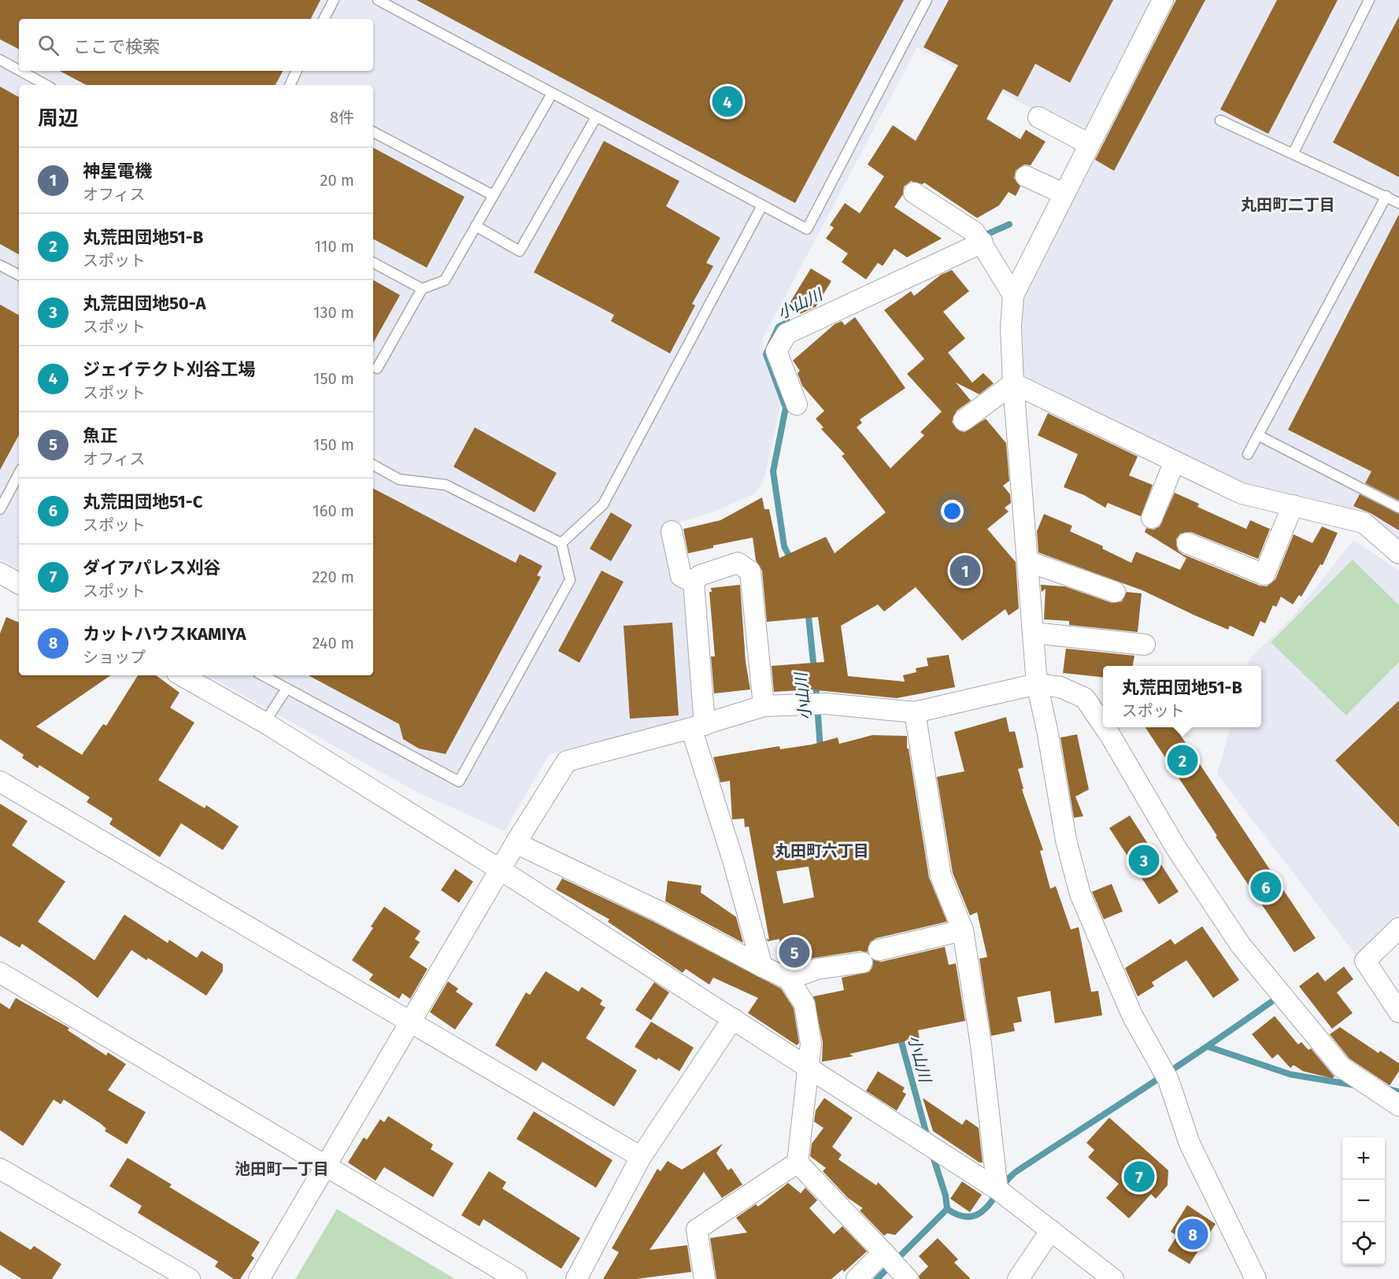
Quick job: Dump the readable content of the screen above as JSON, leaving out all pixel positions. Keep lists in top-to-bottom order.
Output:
{
  "districts": ["丸田町二丁目", "丸田町六丁目", "池田町一丁目"],
  "water": ["小山川"],
  "page": {
    "search": "ここで検索",
    "pins": [
      "4",
      "1",
      "2",
      "3",
      "6",
      "5",
      "7",
      "8"
    ],
    "heading": ["周辺", "8件"],
    "list": [
      {
        "mark": "1",
        "name": "神星電機",
        "note": "オフィス",
        "value": "20 m"
      },
      {
        "mark": "2",
        "name": "丸荒田団地51-B",
        "note": "スポット",
        "value": "110 m"
      },
      {
        "mark": "3",
        "name": "丸荒田団地50-A",
        "note": "スポット",
        "value": "130 m"
      },
      {
        "mark": "4",
        "name": "ジェイテクト刈谷工場",
        "note": "スポット",
        "value": "150 m"
      },
      {
        "mark": "5",
        "name": "魚正",
        "note": "オフィス",
        "value": "150 m"
      },
      {
        "mark": "6",
        "name": "丸荒田団地51-C",
        "note": "スポット",
        "value": "160 m"
      },
      {
        "mark": "7",
        "name": "ダイアパレス刈谷",
        "note": "スポット",
        "value": "220 m"
      },
      {
        "mark": "8",
        "name": "カットハウスKAMIYA",
        "note": "ショップ",
        "value": "240 m"
      }
    ],
    "popup": ["丸荒田団地51-B", "スポット"],
    "map_buttons": ["+", "−"]
  }
}
